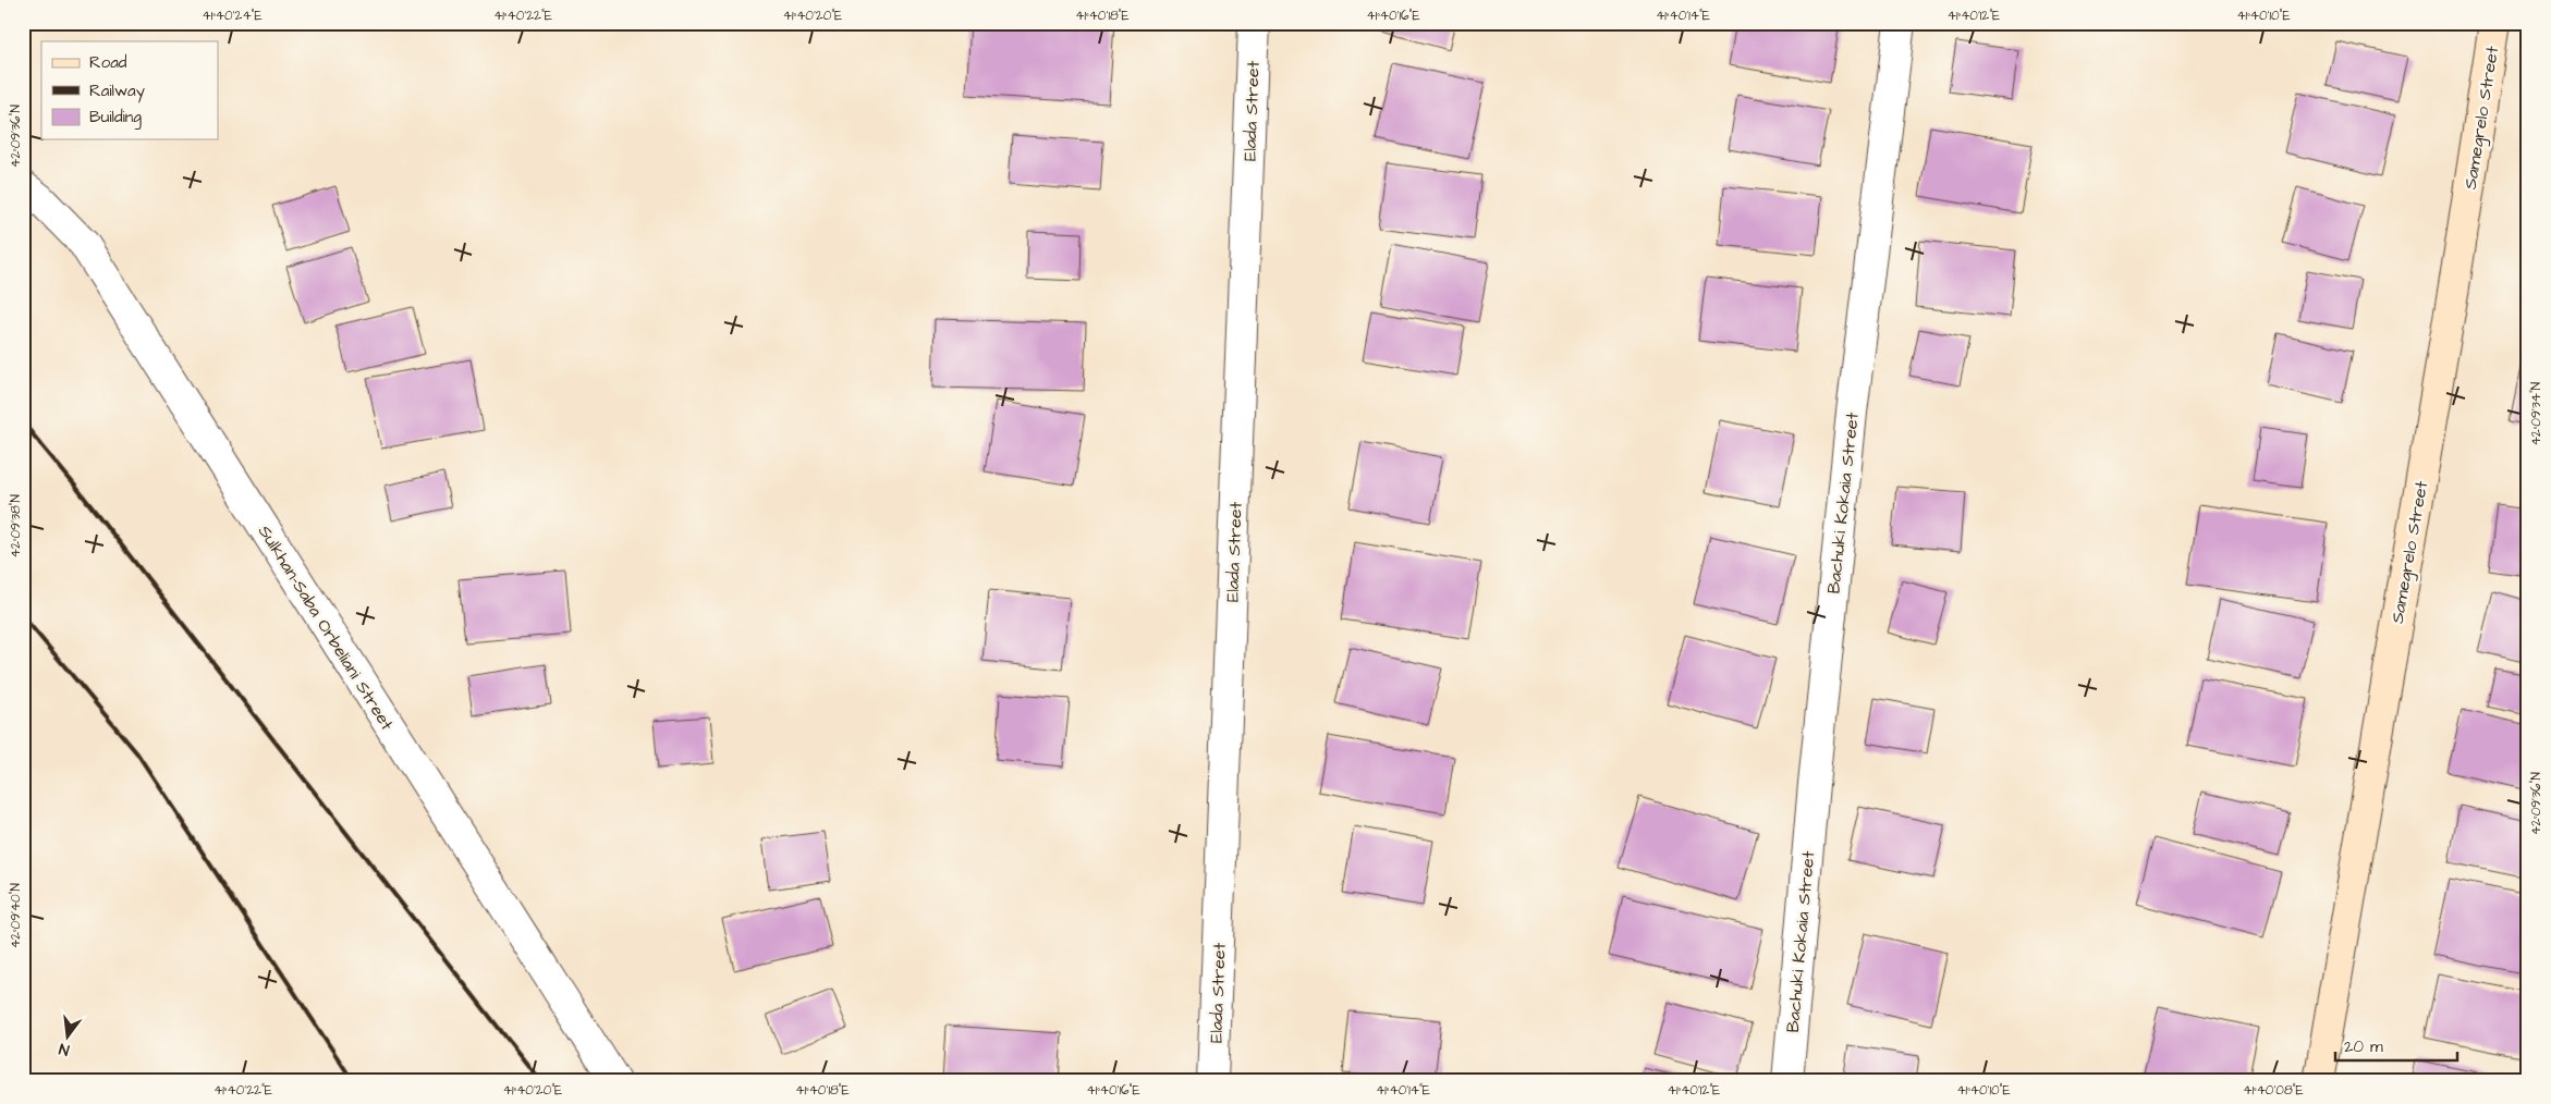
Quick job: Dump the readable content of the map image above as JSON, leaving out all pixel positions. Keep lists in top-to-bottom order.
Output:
{
  "streets": {
    "main road": ["Samegrelo Street"],
    "street": ["Elada Street", "Bachuki Kokaia Street", "Sulkhan-Saba Orbeliani Street"]
  },
  "legend": ["Road", "Railway", "Building"],
  "scale_bar": "20 m",
  "north": "bottom",
  "coordinates": [
    "41°40'24\"E",
    "41°40'22\"E",
    "41°40'20\"E",
    "41°40'18\"E",
    "41°40'16\"E",
    "41°40'14\"E",
    "41°40'12\"E",
    "41°40'10\"E",
    "42°09'36\"N",
    "42°09'34\"N",
    "42°09'38\"N",
    "42°09'40\"N",
    "41°40'08\"E"
  ]
}
